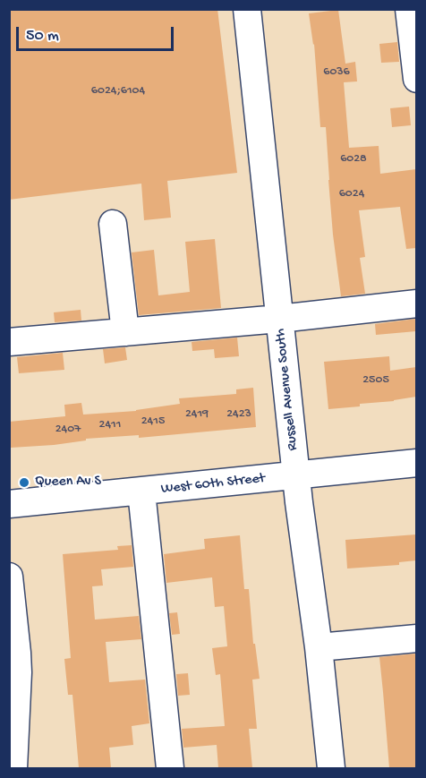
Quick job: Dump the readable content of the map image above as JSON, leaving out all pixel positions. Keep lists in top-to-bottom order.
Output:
{
  "streets": {
    "street": ["Russell Avenue South", "West 60th Street"]
  },
  "crossings": [
    ["Russell Avenue South", "West 60th Street"]
  ],
  "places": ["Queen Av S"],
  "house_numbers": [
    "6036",
    "6024;6104",
    "6028",
    "6024",
    "2505",
    "2419",
    "2423",
    "2415",
    "2411",
    "2407"
  ],
  "scale_bar": "50 m"
}
